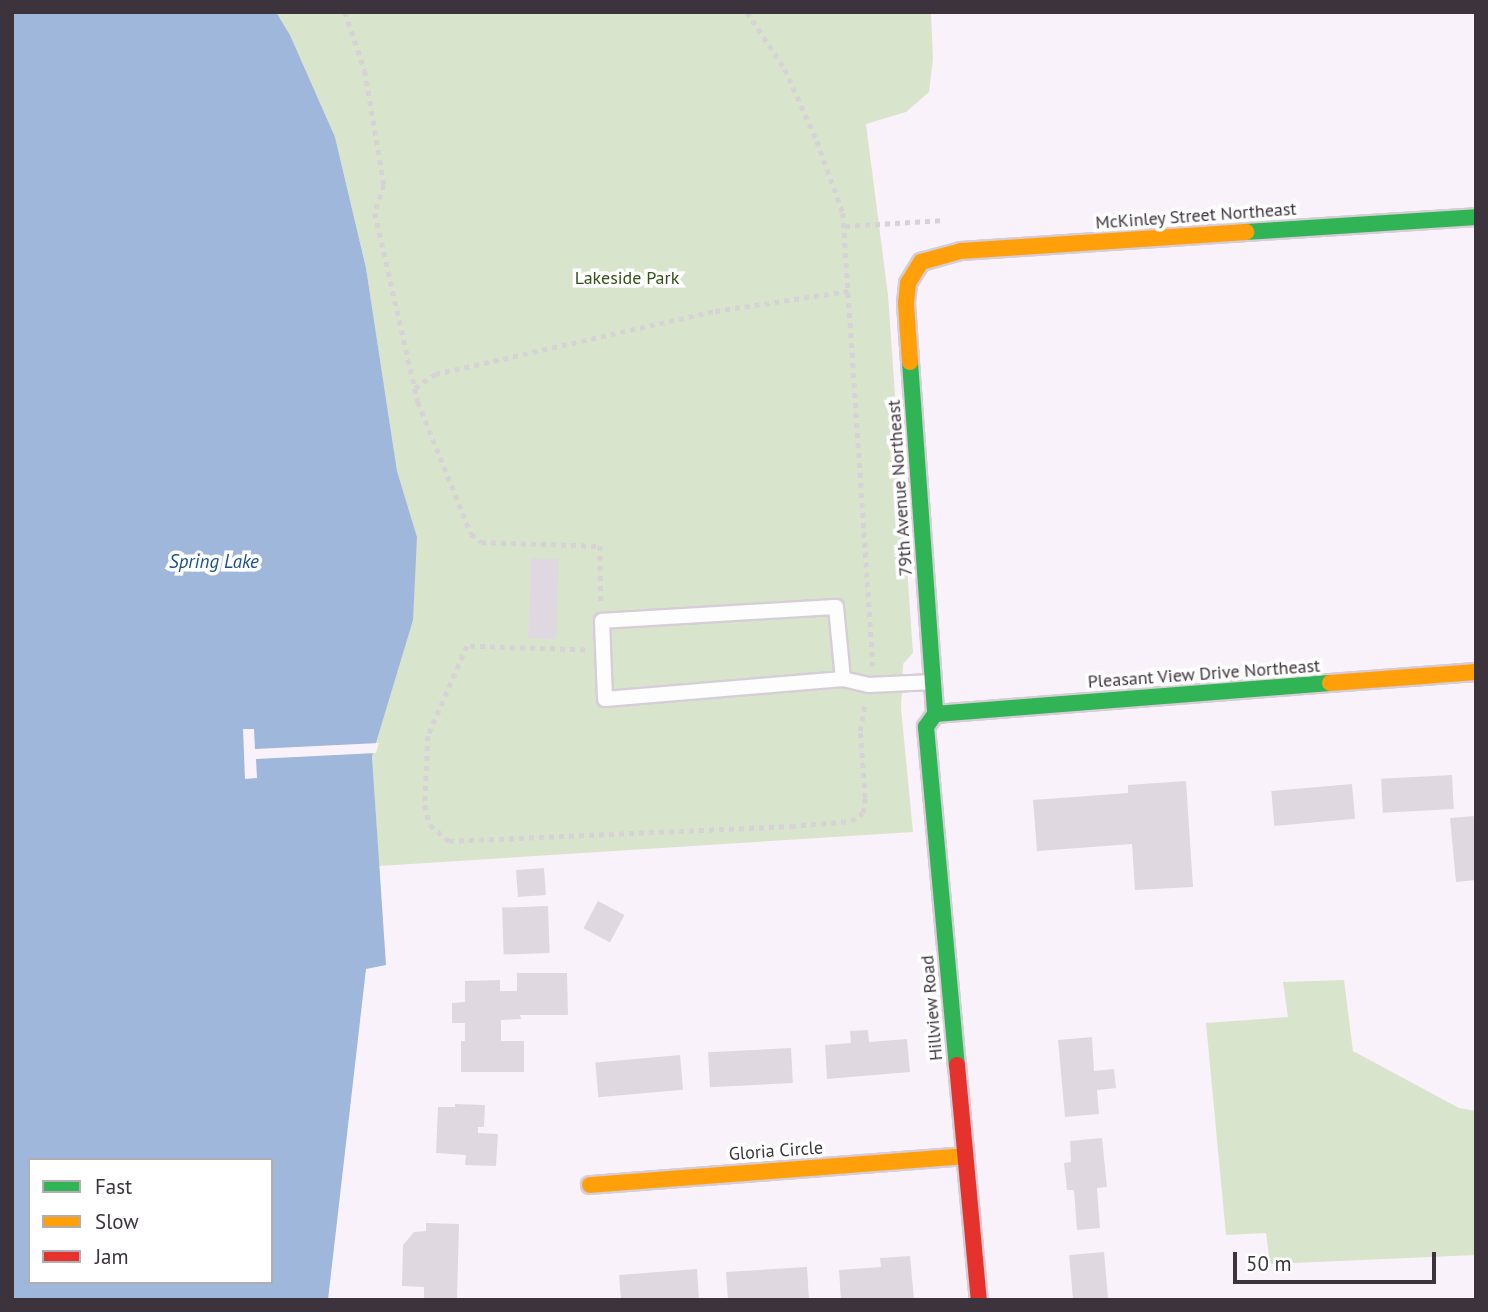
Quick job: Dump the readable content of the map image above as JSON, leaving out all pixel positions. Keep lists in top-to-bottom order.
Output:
{
  "streets": {
    "street": [
      "McKinley Street Northeast",
      "79th Avenue Northeast",
      "Pleasant View Drive Northeast",
      "Hillview Road",
      "Gloria Circle"
    ]
  },
  "crossings": [
    ["McKinley Street Northeast", "79th Avenue Northeast"],
    ["79th Avenue Northeast", "Pleasant View Drive Northeast"],
    ["79th Avenue Northeast", "Hillview Road"],
    ["Pleasant View Drive Northeast", "Hillview Road"],
    ["Hillview Road", "Gloria Circle"]
  ],
  "water": ["Spring Lake"],
  "parks": ["Lakeside Park"],
  "legend": ["Fast", "Slow", "Jam"],
  "scale_bar": "50 m"
}
